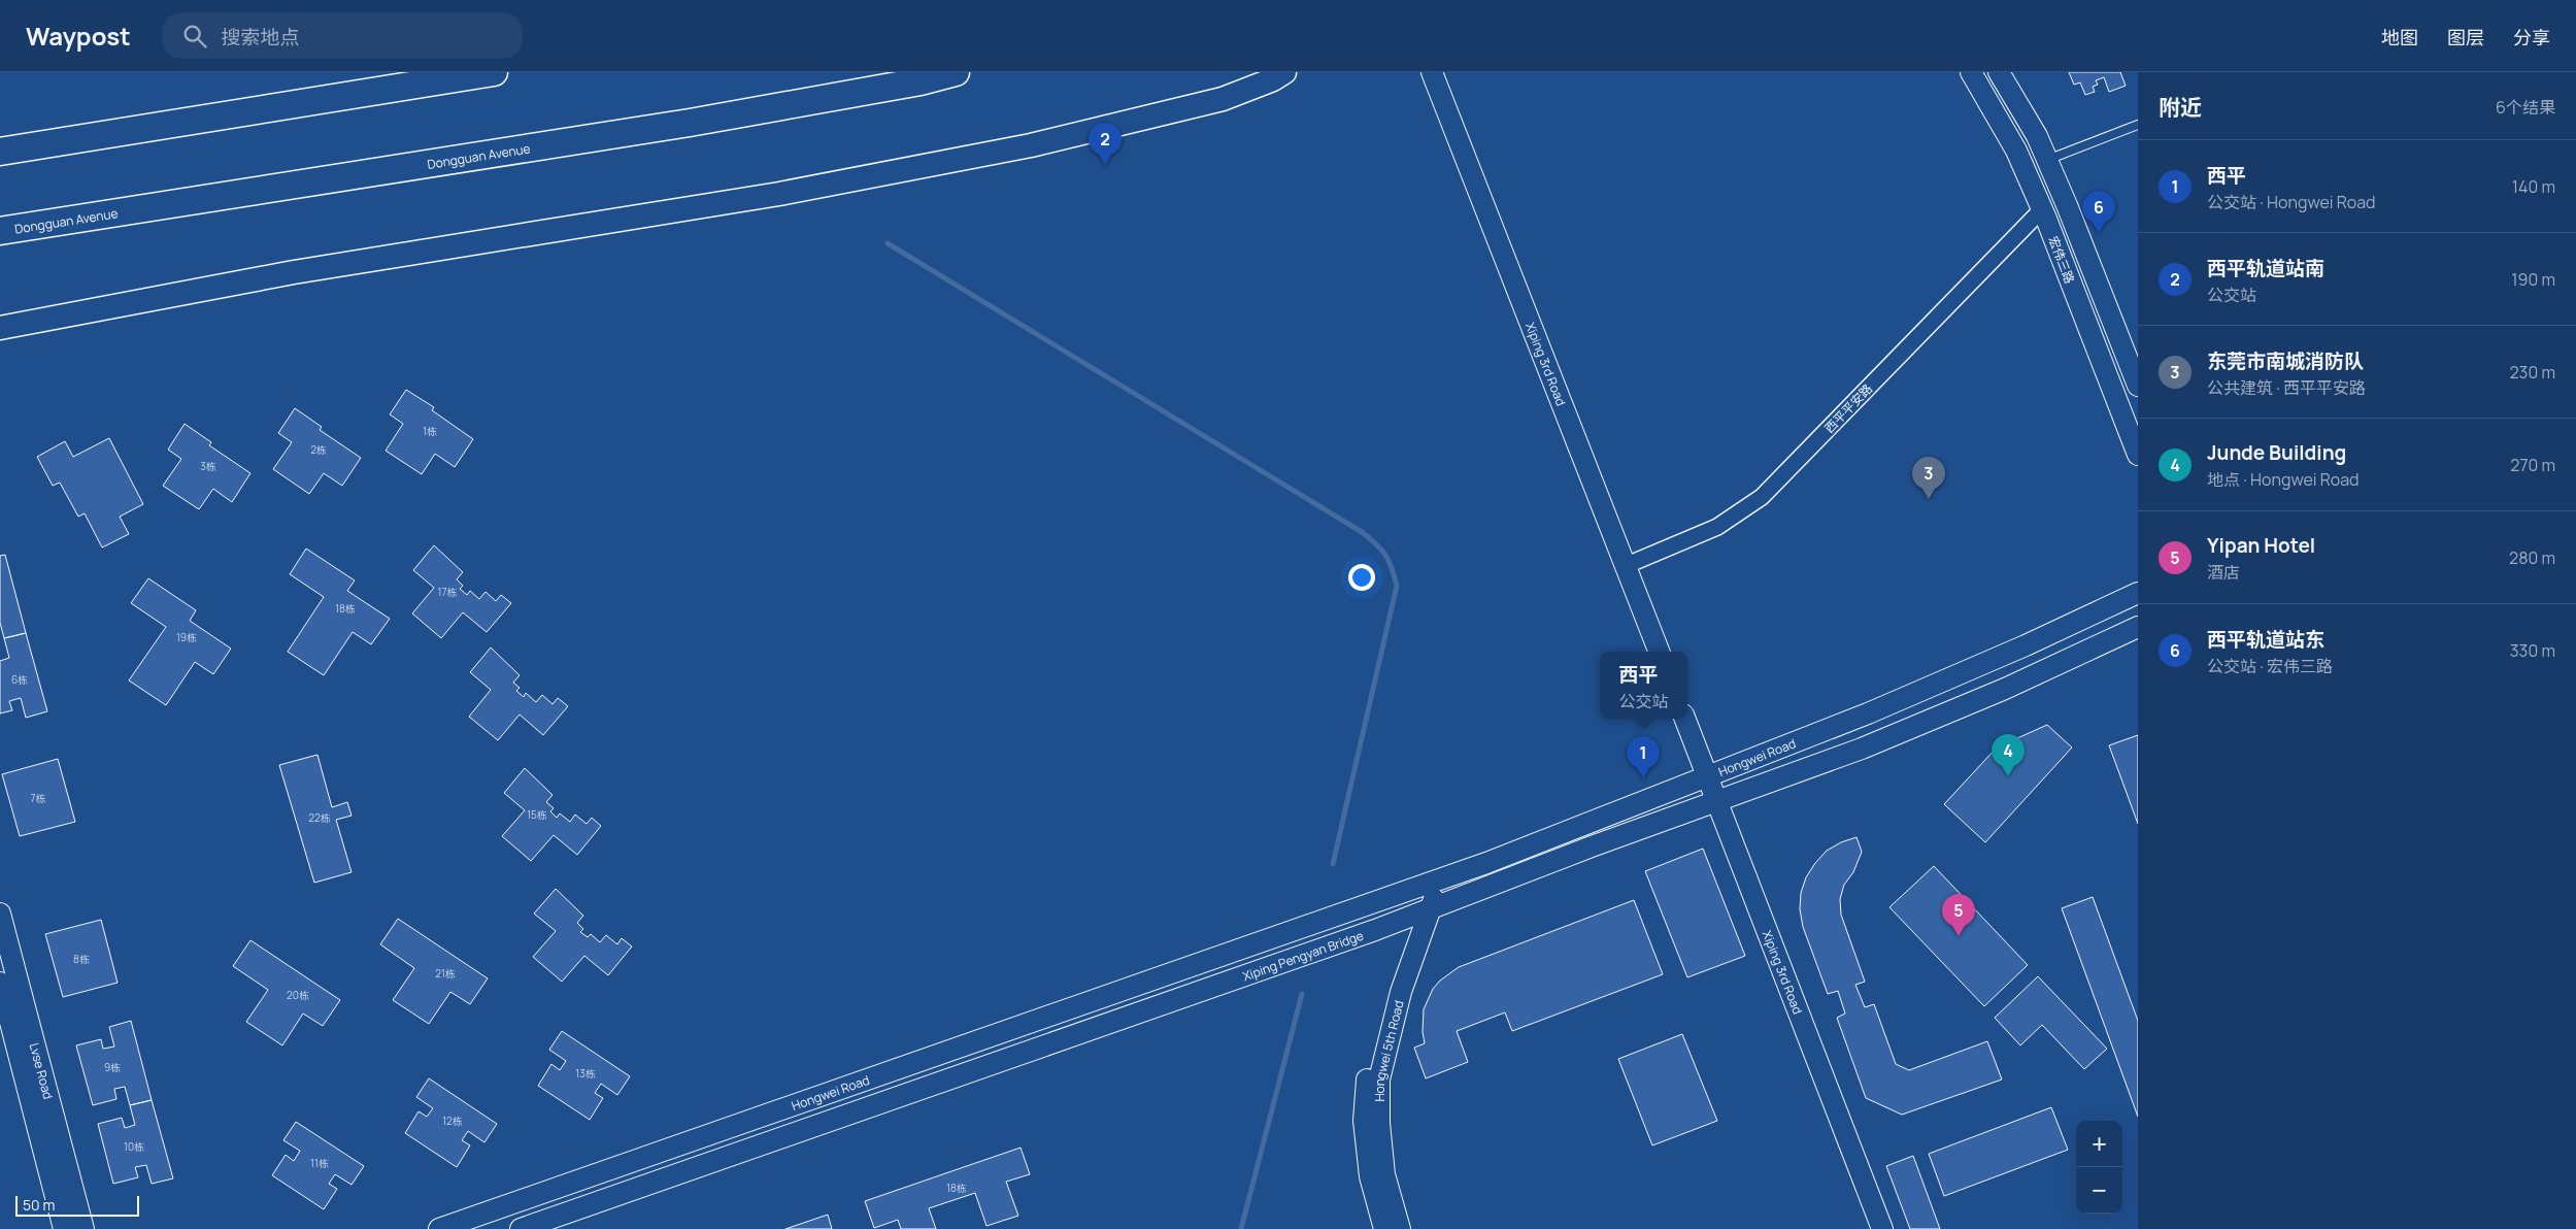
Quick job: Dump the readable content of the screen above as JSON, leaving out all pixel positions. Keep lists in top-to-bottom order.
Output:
{
  "streets": {
    "highway": ["Dongguan Avenue"],
    "street": [
      "宏伟三路",
      "Xiping 3rd Road",
      "西平平安路",
      "Hongwei Road",
      "Xiping Pengyan Bridge",
      "Hongwei 5th Road",
      "Lvse Road"
    ]
  },
  "crossings": [
    ["宏伟三路", "西平平安路"],
    ["Xiping 3rd Road", "西平平安路"],
    ["Xiping 3rd Road", "Hongwei Road"],
    ["Hongwei Road", "Xiping Pengyan Bridge"],
    ["Hongwei Road", "Hongwei 5th Road"]
  ],
  "house_numbers": [
    "1栋",
    "2栋",
    "3栋",
    "17栋",
    "18栋",
    "19栋",
    "6栋",
    "7栋",
    "15栋",
    "22栋",
    "8栋",
    "21栋",
    "20栋",
    "9栋",
    "13栋",
    "12栋",
    "10栋",
    "11栋",
    "18栋"
  ],
  "scale_bar": "50 m",
  "page": {
    "header": "Waypost",
    "search": "搜索地点",
    "nav": ["地图", "图层", "分享"],
    "heading": ["附近", "6个结果"],
    "pins": [
      "2",
      "6",
      "3",
      "4",
      "1",
      "5"
    ],
    "list": [
      {
        "mark": "1",
        "name": "西平",
        "note": "公交站 · Hongwei Road",
        "value": "140 m"
      },
      {
        "mark": "2",
        "name": "西平轨道站南",
        "note": "公交站",
        "value": "190 m"
      },
      {
        "mark": "3",
        "name": "东莞市南城消防队",
        "note": "公共建筑 · 西平平安路",
        "value": "230 m"
      },
      {
        "mark": "4",
        "name": "Junde Building",
        "note": "地点 · Hongwei Road",
        "value": "270 m"
      },
      {
        "mark": "5",
        "name": "Yipan Hotel",
        "note": "酒店",
        "value": "280 m"
      },
      {
        "mark": "6",
        "name": "西平轨道站东",
        "note": "公交站 · 宏伟三路",
        "value": "330 m"
      }
    ],
    "popup": ["西平", "公交站"],
    "map_buttons": ["+", "−"],
    "scale": "50 m"
  }
}
